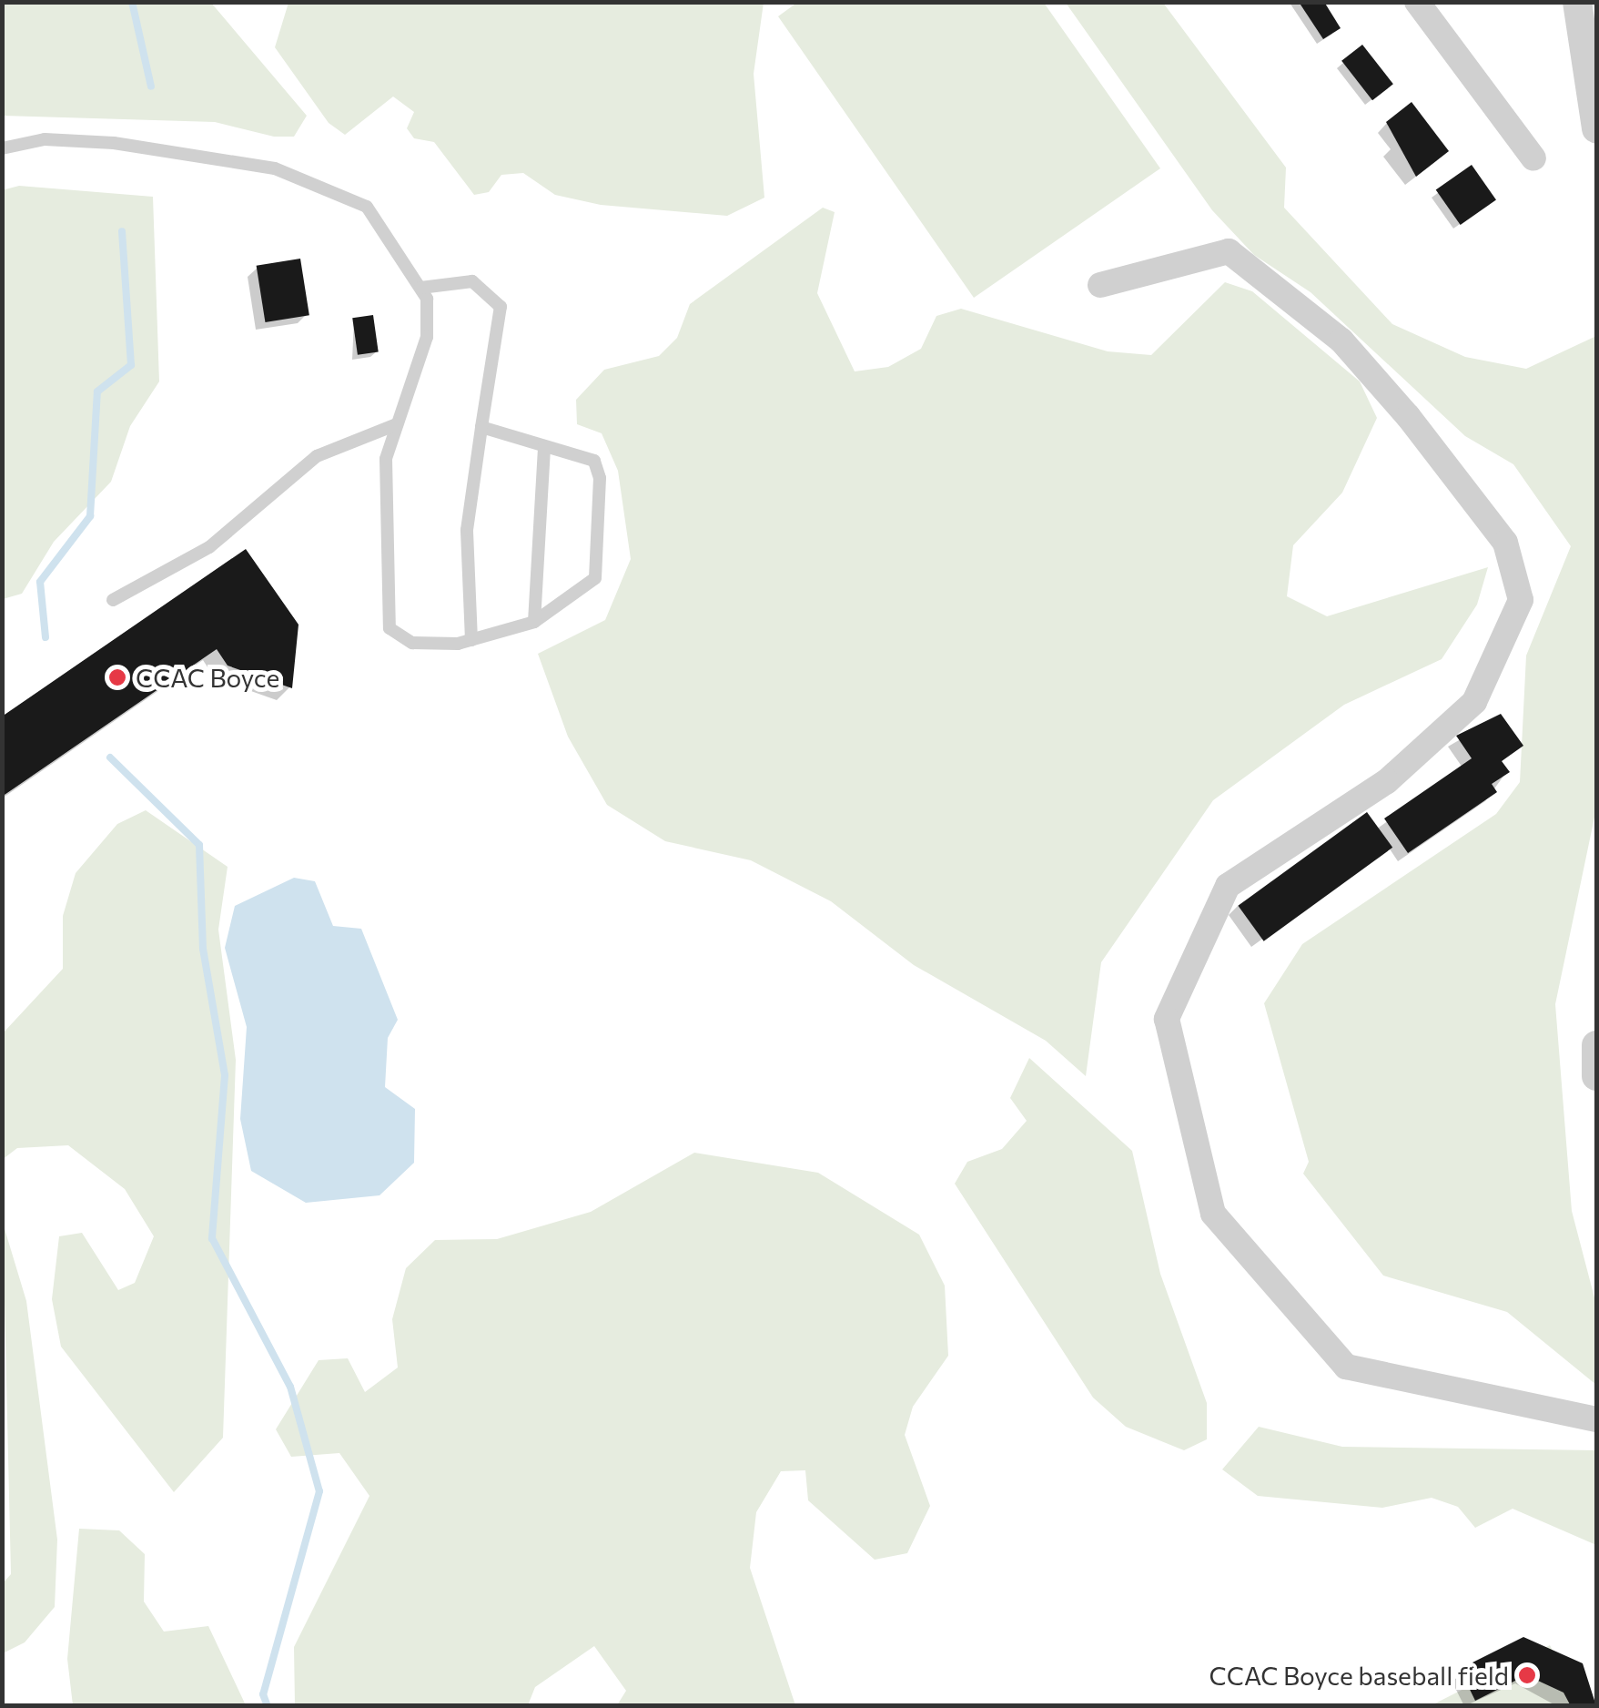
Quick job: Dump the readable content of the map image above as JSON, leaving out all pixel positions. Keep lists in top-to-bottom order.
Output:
{
  "places": ["CCAC Boyce", "CCAC Boyce baseball field"]
}
